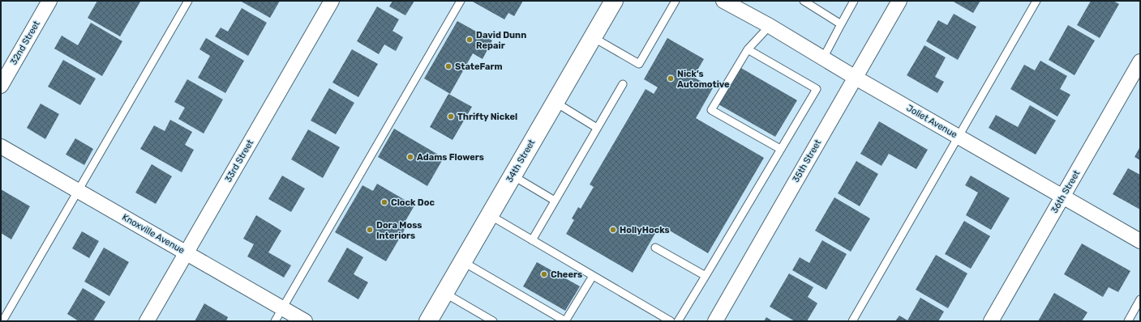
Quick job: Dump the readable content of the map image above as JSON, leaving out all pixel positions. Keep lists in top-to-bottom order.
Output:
{
  "streets": {
    "main road": ["34th Street"],
    "street": [
      "32nd Street",
      "Joliet Avenue",
      "33rd Street",
      "35th Street",
      "36th Street",
      "Knoxville Avenue"
    ]
  },
  "crossings": [
    ["Joliet Avenue", "35th Street"],
    ["Joliet Avenue", "36th Street"],
    ["33rd Street", "Knoxville Avenue"]
  ],
  "places": [
    "David Dunn Repair",
    "StateFarm",
    "Nick's Automotive",
    "Thrifty Nickel",
    "Adams Flowers",
    "Clock Doc",
    "Dora Moss Interiors",
    "HollyHocks",
    "Cheers"
  ]
}
